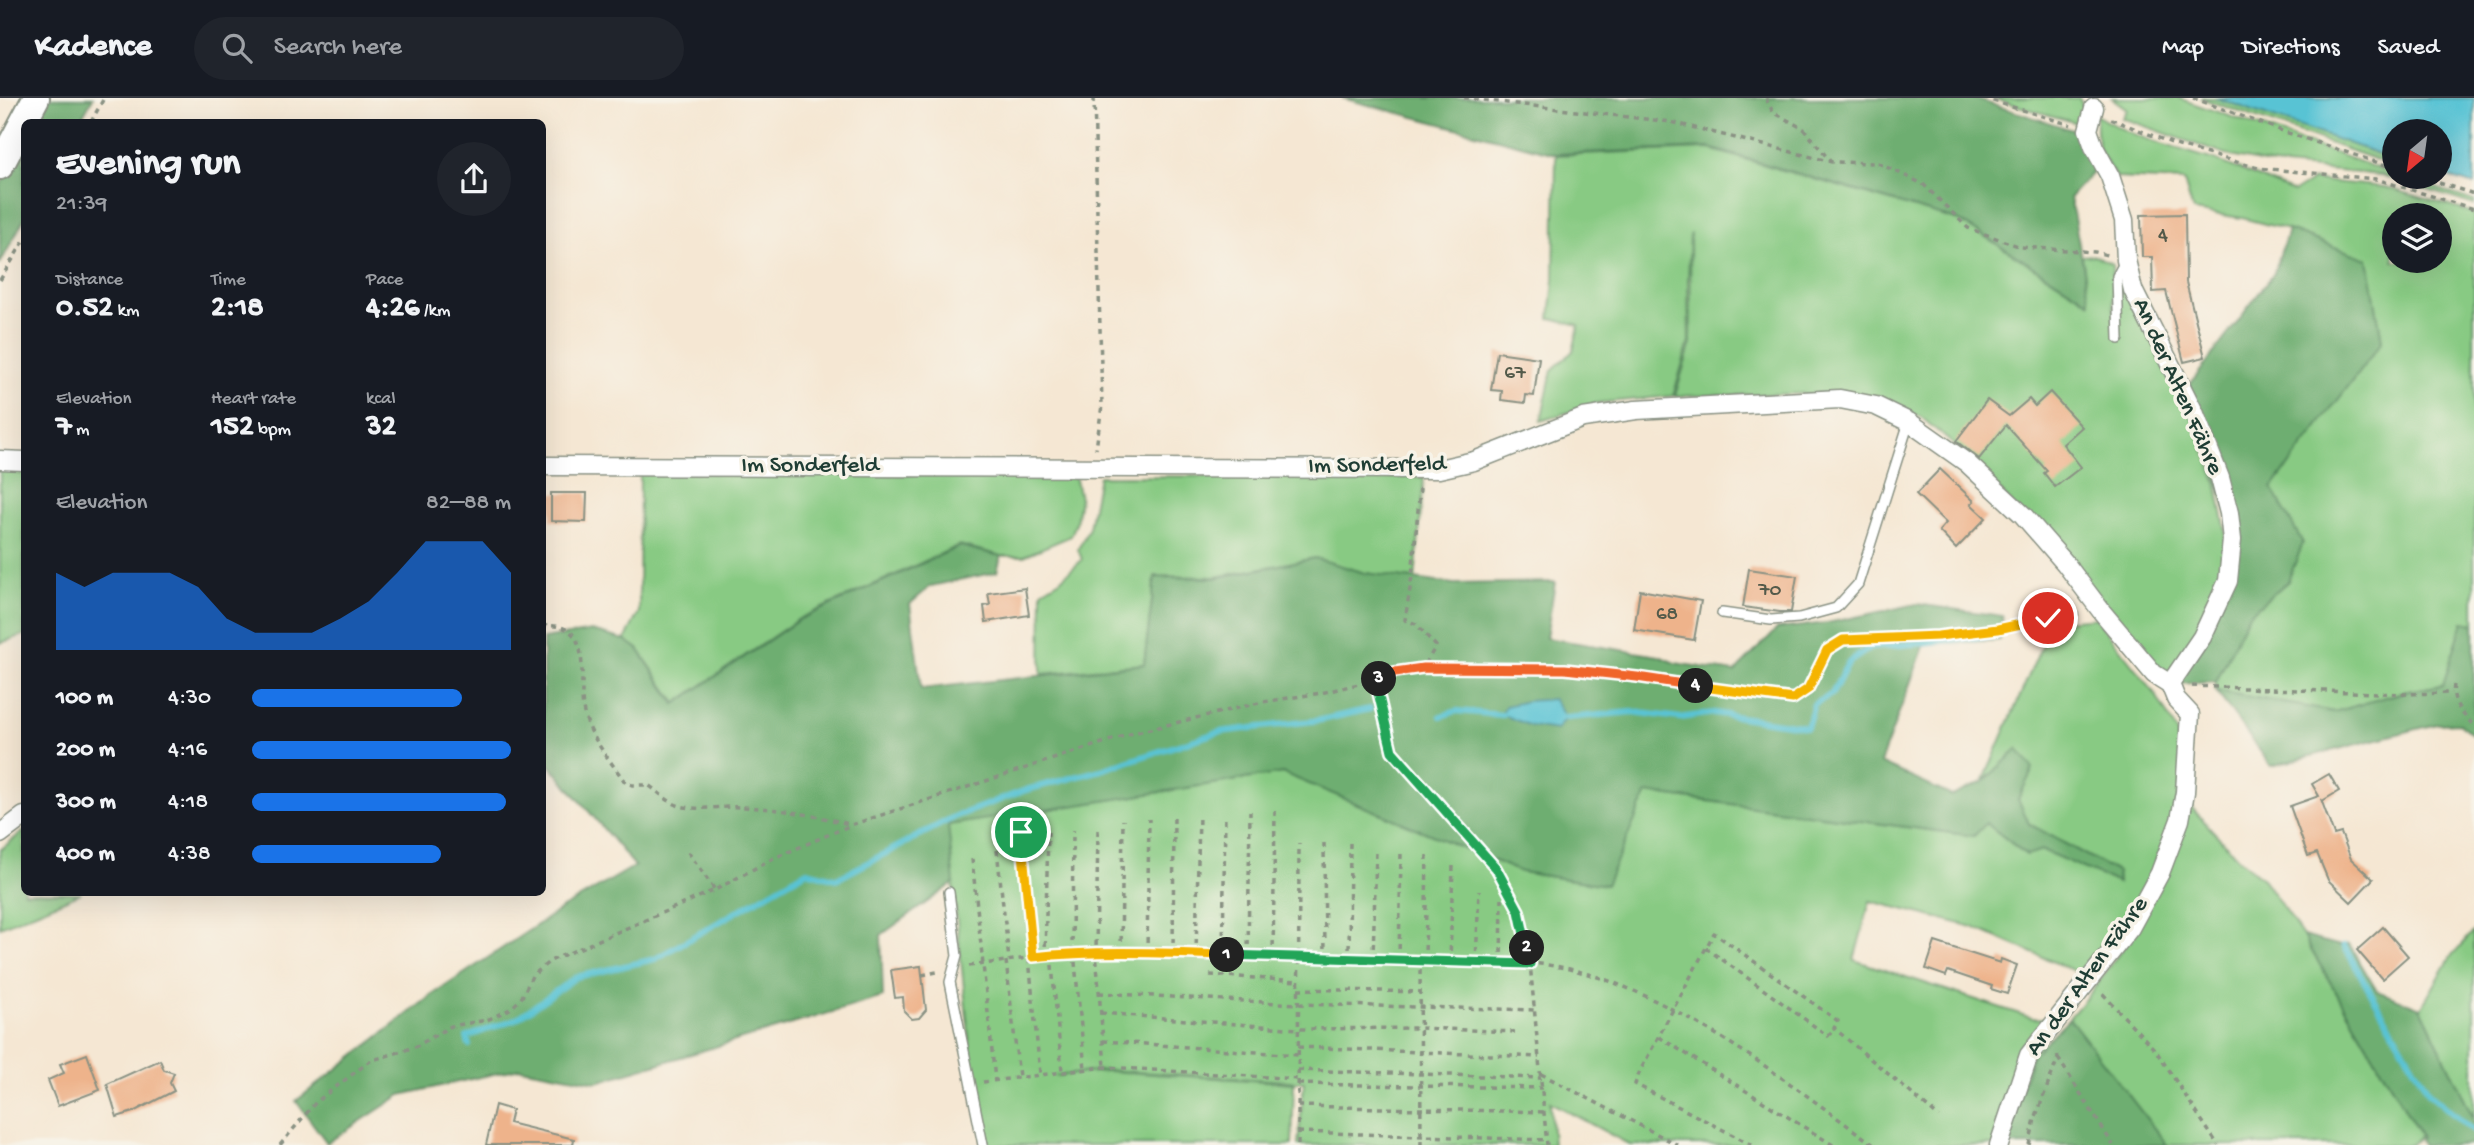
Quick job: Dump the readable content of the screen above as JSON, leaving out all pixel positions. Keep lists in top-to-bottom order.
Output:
{
  "streets": {
    "street": ["An der Alten Fähre", "Im Sonderfeld"]
  },
  "crossings": [
    ["An der Alten Fähre", "Im Sonderfeld"]
  ],
  "house_numbers": [
    "4",
    "67",
    "70",
    "68"
  ],
  "north": "bottom left",
  "page": {
    "header": "Kadence",
    "search": "Search here",
    "nav": ["Map", "Directions", "Saved"],
    "heading": ["Evening run", "21:39"],
    "stats": [
      ["Distance", "0.52 km"],
      ["Time", "2:18"],
      ["Pace", "4:26 /km"],
      ["Elevation", "7 m"],
      ["Heart rate", "152 bpm"],
      ["kcal", "32"]
    ],
    "chart": ["Elevation", "82–88 m"],
    "pins": [
      "3",
      "4",
      "2",
      "1"
    ],
    "list": [
      {
        "name": "100 m",
        "note": "4:30"
      },
      {
        "name": "200 m",
        "note": "4:16"
      },
      {
        "name": "300 m",
        "note": "4:18"
      },
      {
        "name": "400 m",
        "note": "4:38"
      }
    ]
  }
}
